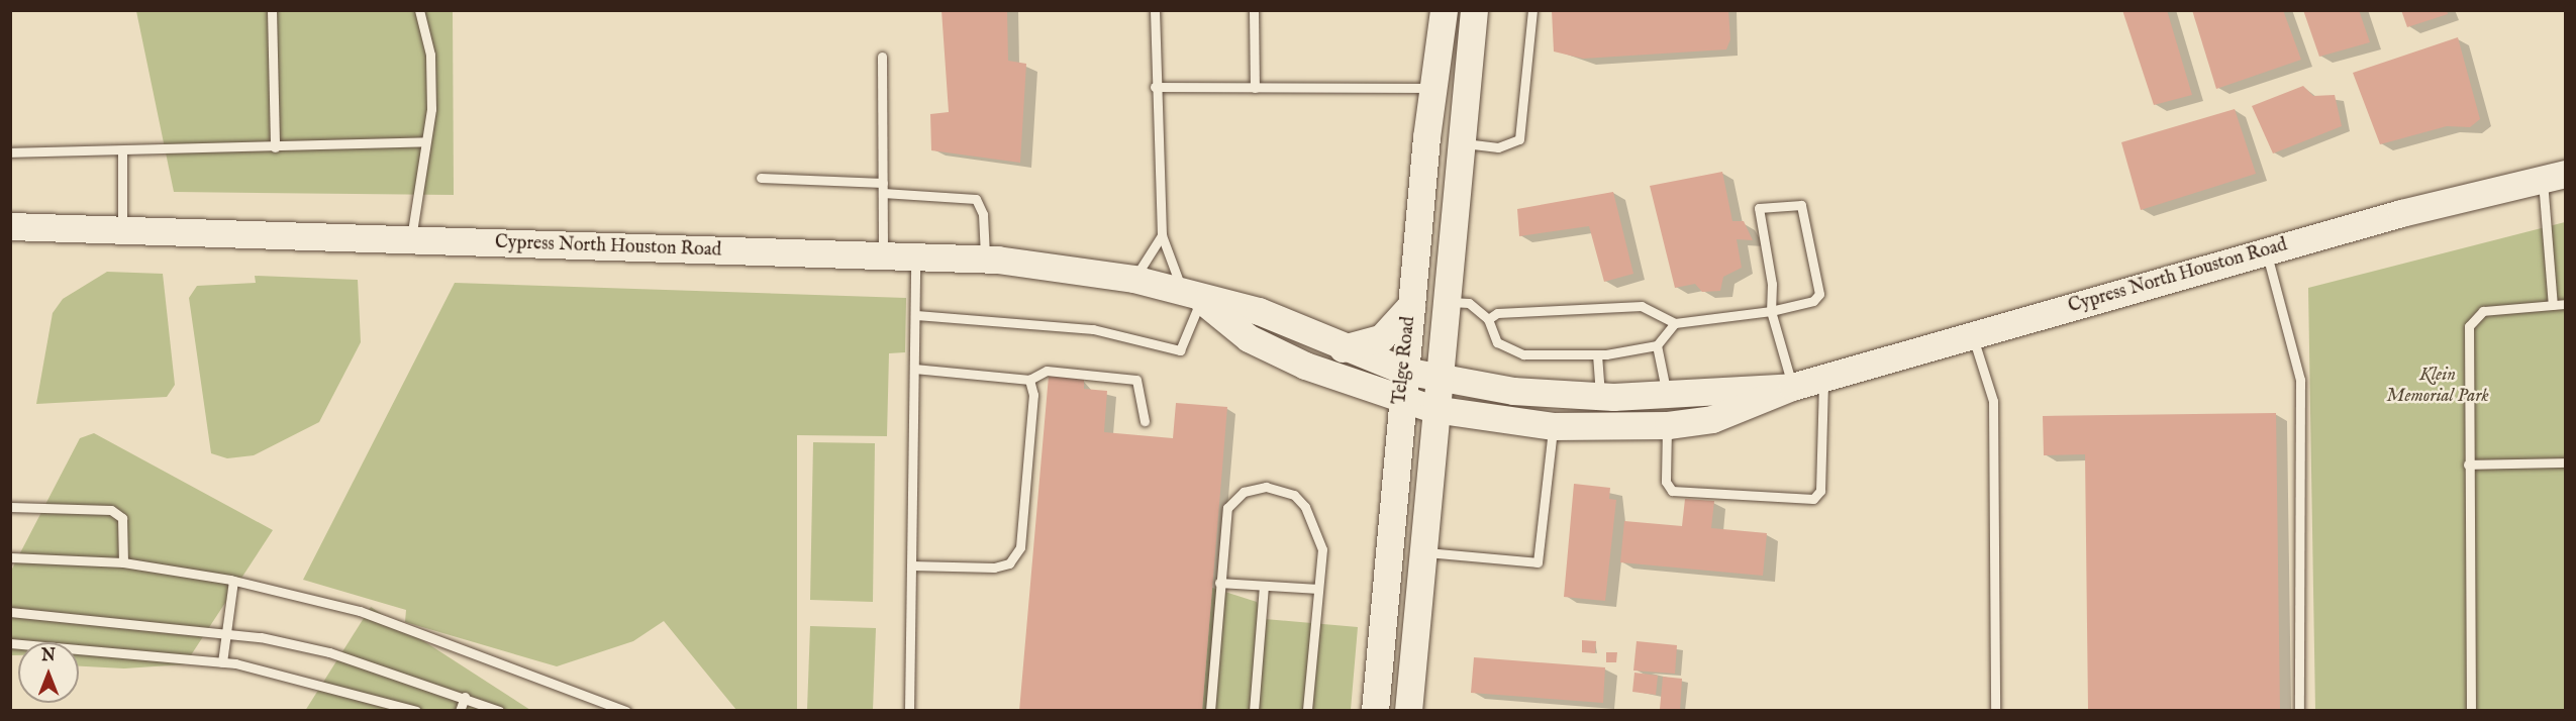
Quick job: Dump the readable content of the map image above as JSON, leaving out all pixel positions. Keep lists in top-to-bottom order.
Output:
{
  "streets": {
    "main road": ["Cypress North Houston Road", "Telge Road"]
  },
  "crossings": [
    ["Cypress North Houston Road", "Telge Road"]
  ],
  "parks": ["Klein Memorial Park"],
  "north": "top"
}
